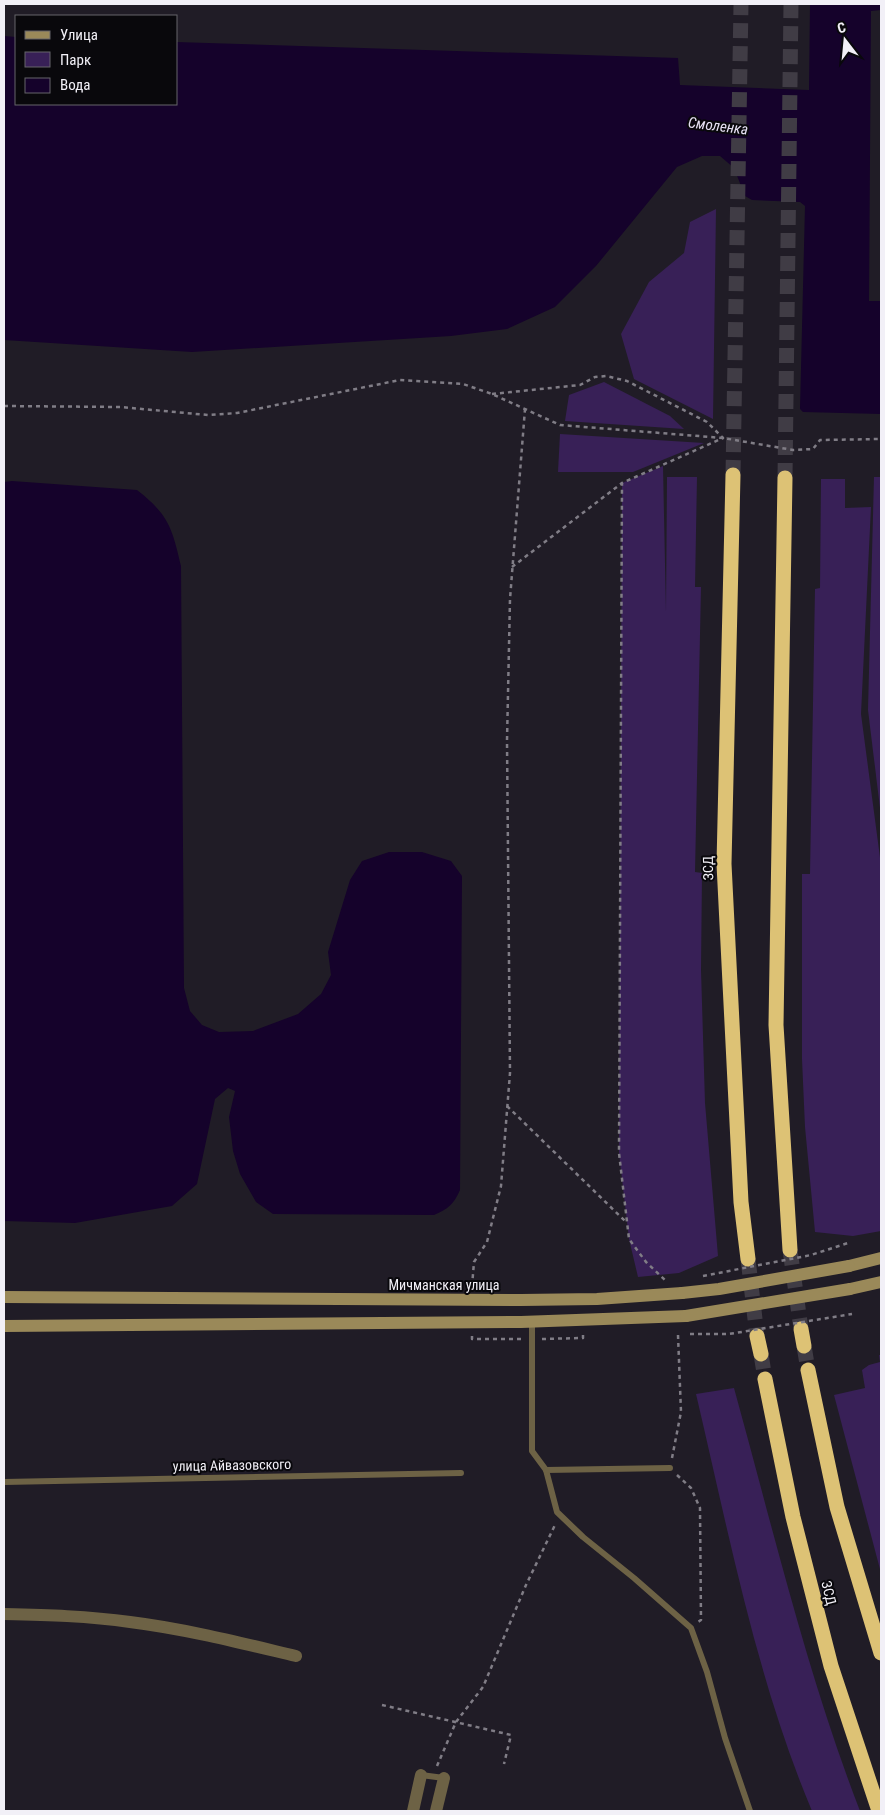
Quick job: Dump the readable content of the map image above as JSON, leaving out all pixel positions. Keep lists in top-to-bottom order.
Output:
{
  "streets": {
    "highway": ["ЗСД"],
    "main road": ["Мичманская улица"],
    "lane": ["улица Айвазовского"]
  },
  "water": ["Смоленка"],
  "legend": ["Улица", "Парк", "Вода"],
  "north": "top"
}
